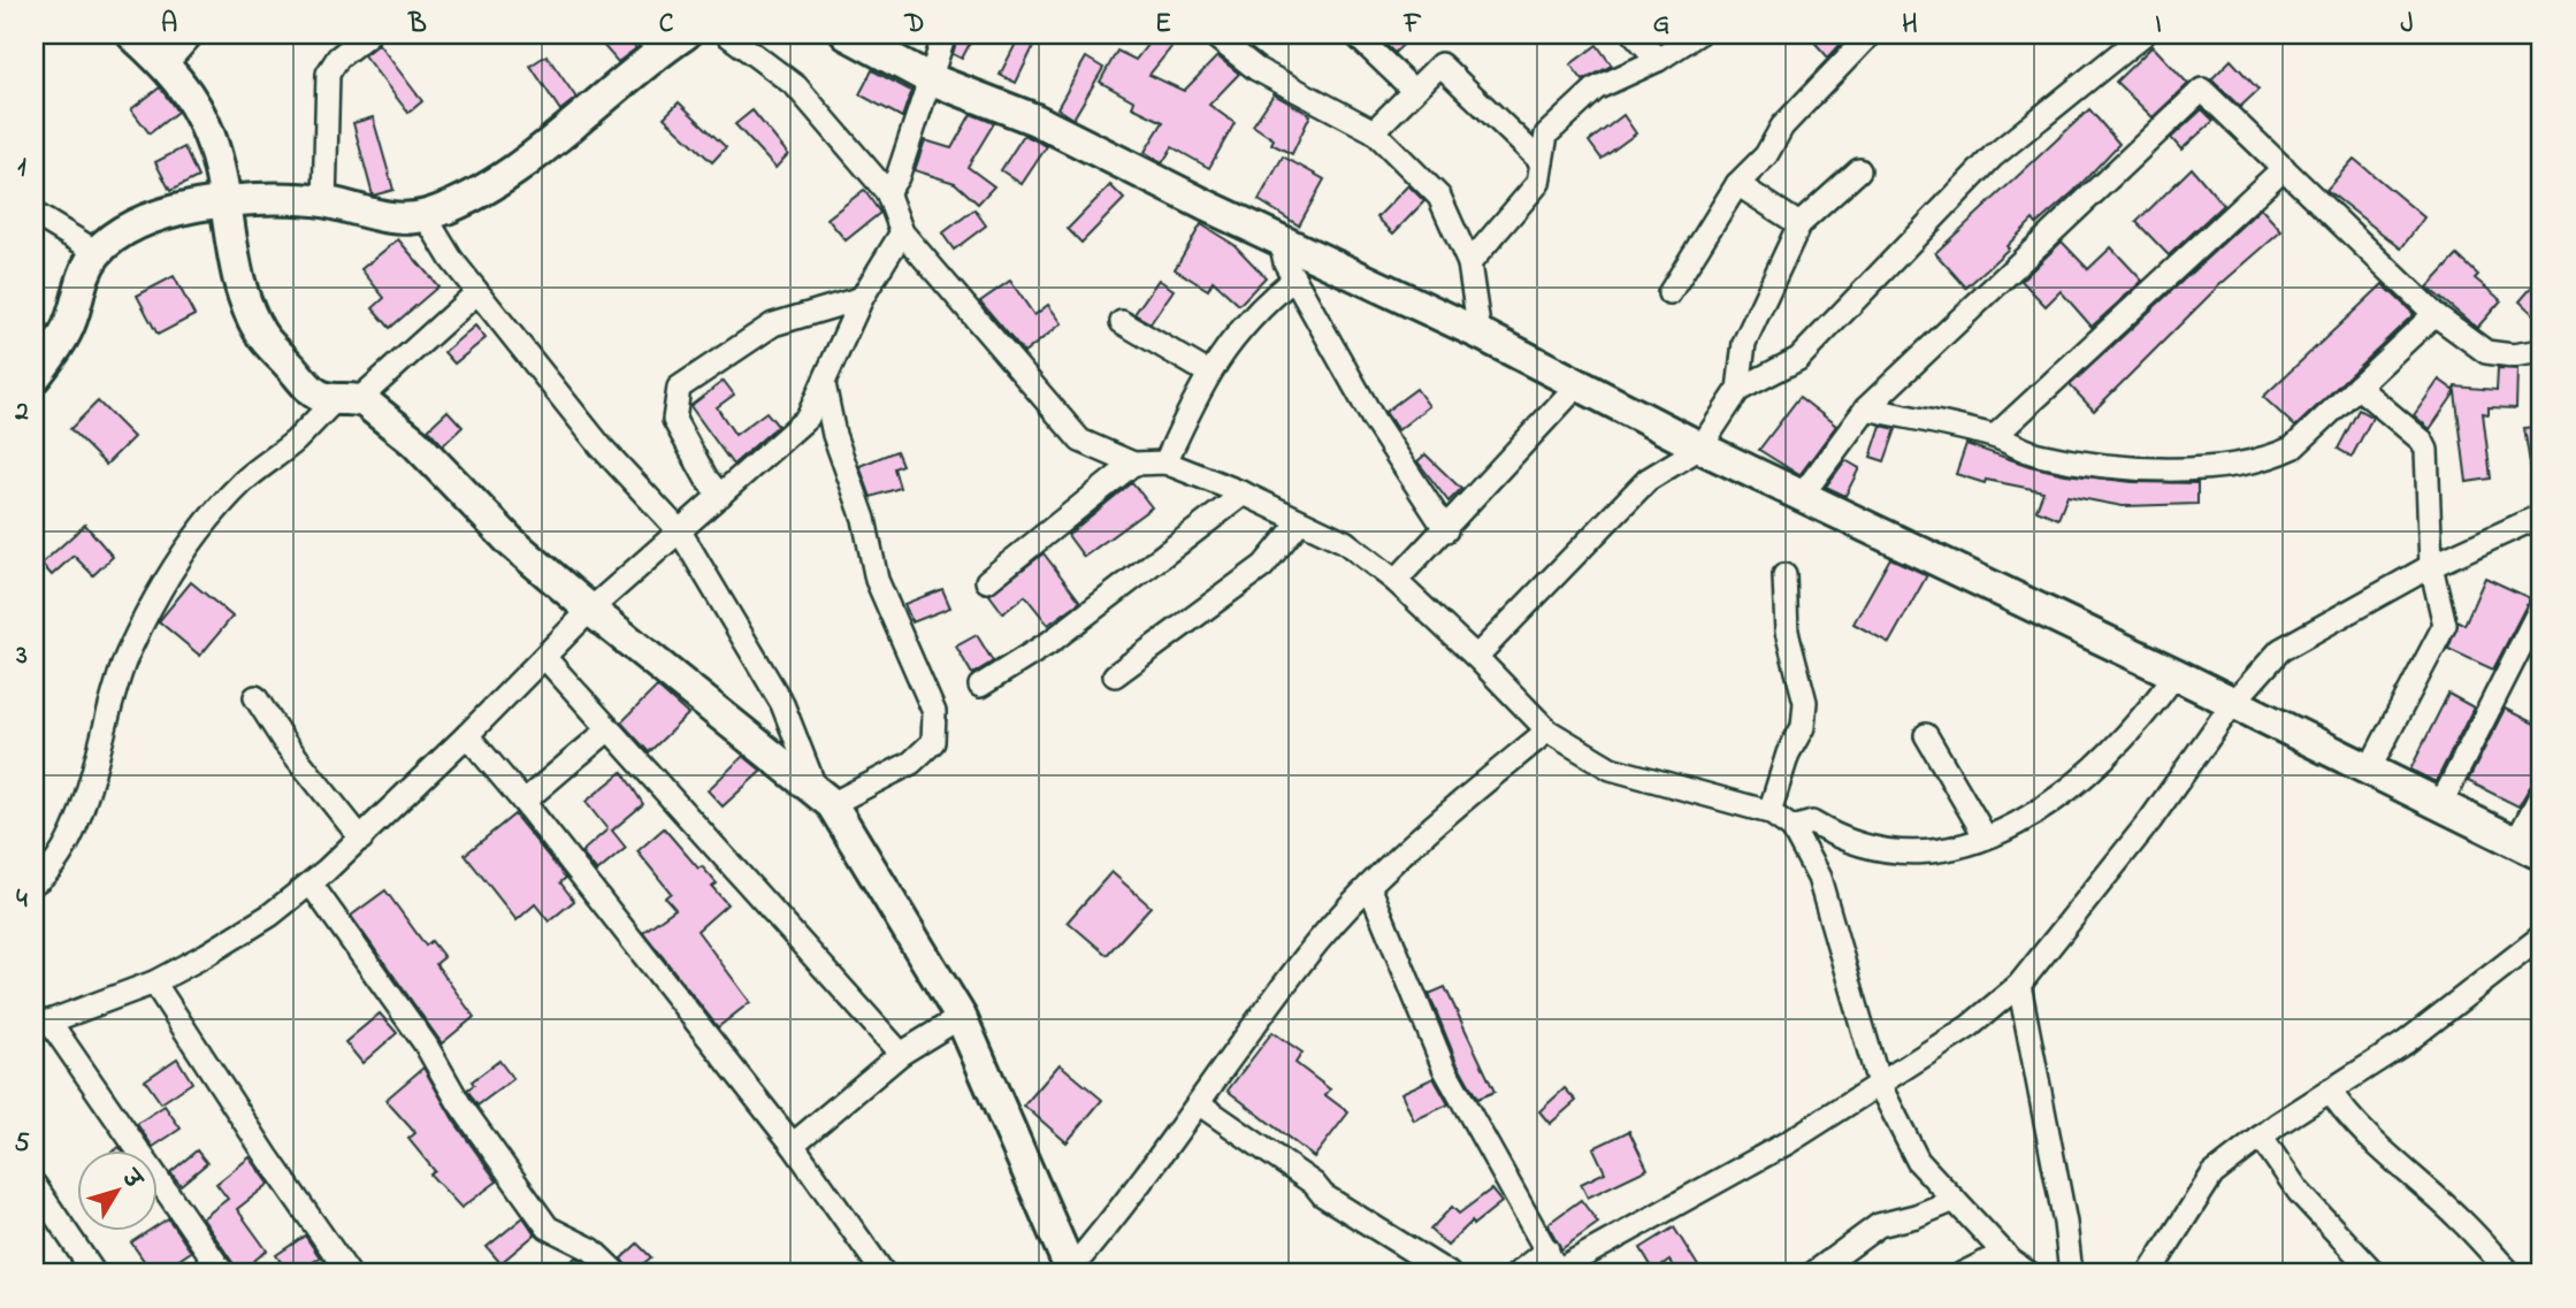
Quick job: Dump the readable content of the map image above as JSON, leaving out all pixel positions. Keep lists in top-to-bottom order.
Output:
{
  "north": "top right",
  "grid": {
    "columns": [
      "A",
      "B",
      "C",
      "D",
      "E",
      "F",
      "G",
      "H",
      "I",
      "J"
    ],
    "rows": [
      "1",
      "2",
      "3",
      "4",
      "5"
    ]
  }
}
